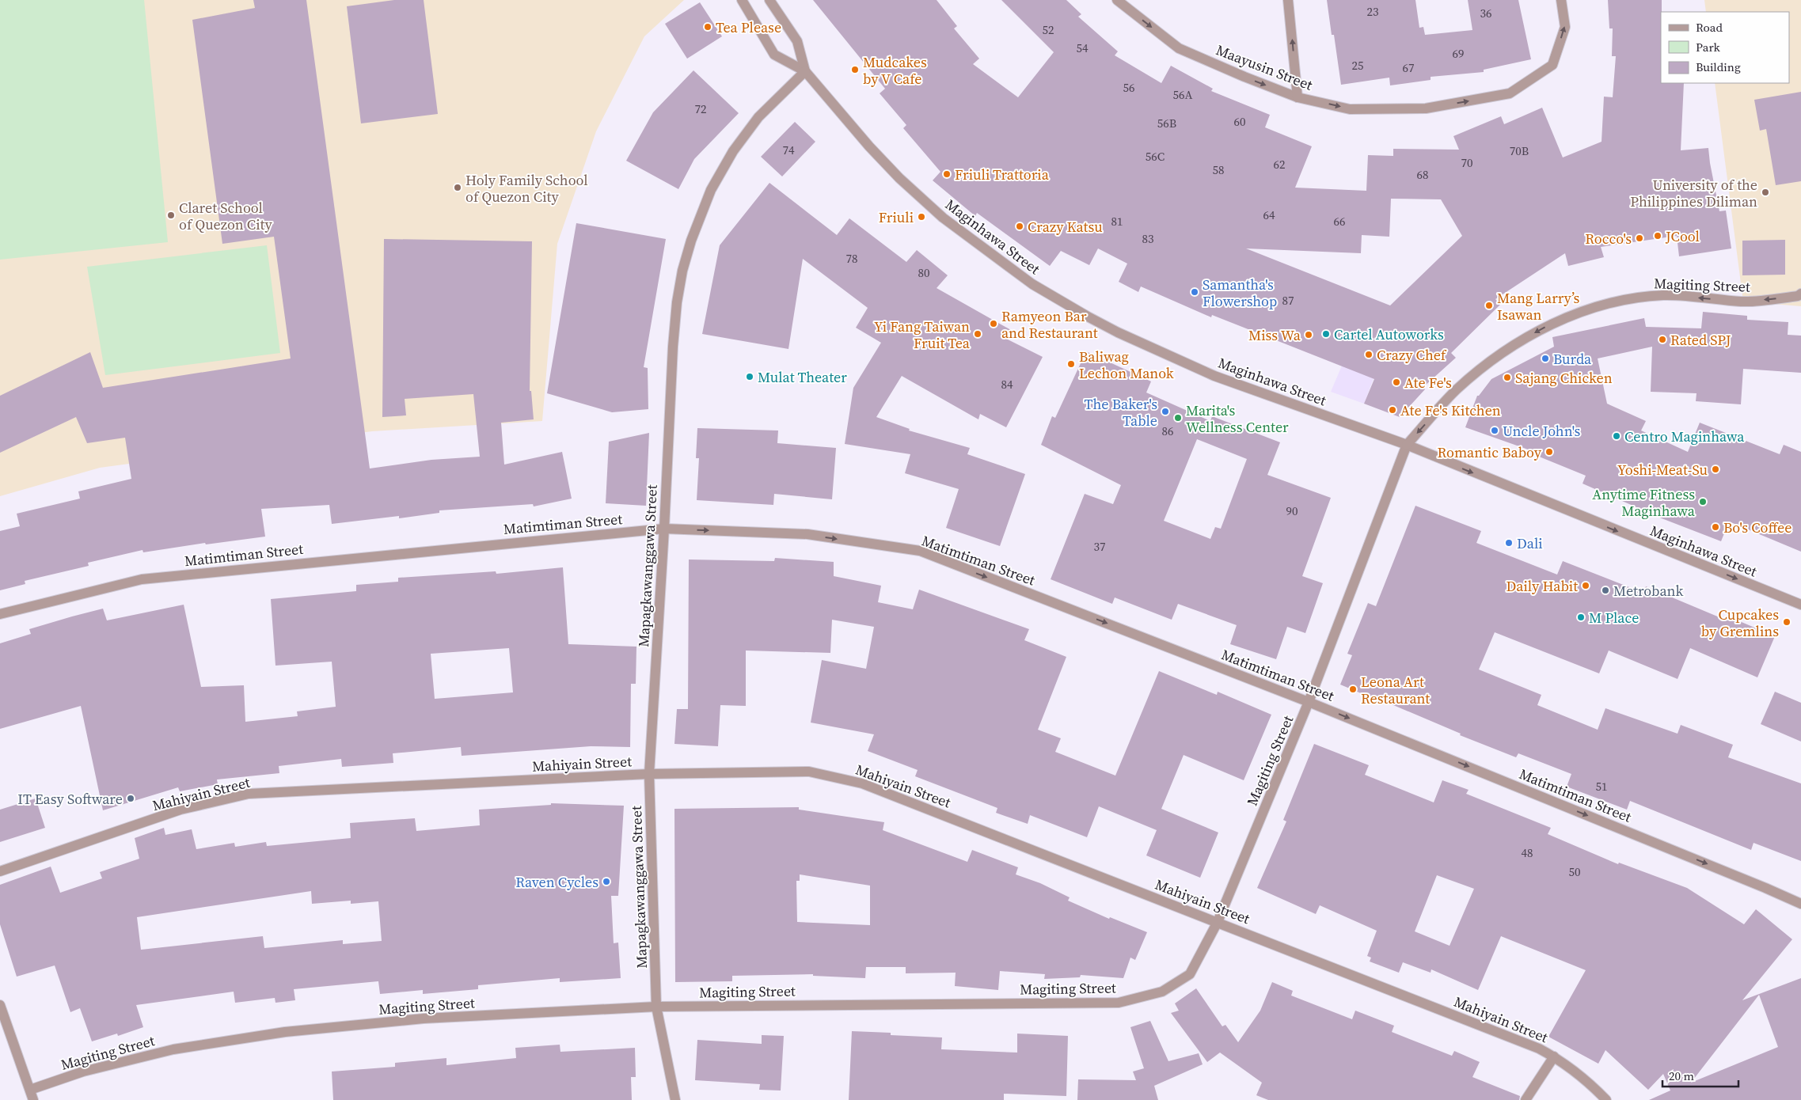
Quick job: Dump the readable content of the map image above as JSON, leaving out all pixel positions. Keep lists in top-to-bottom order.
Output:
{
  "streets": {
    "street": [
      "Maayusin Street",
      "Maginhawa Street",
      "Magiting Street",
      "Matimtiman Street",
      "Mapagkawanggawa Street",
      "Mahiyain Street"
    ]
  },
  "crossings": [
    ["Maginhawa Street", "Magiting Street"],
    ["Maginhawa Street", "Mapagkawanggawa Street"],
    ["Magiting Street", "Matimtiman Street"],
    ["Magiting Street", "Mapagkawanggawa Street"],
    ["Magiting Street", "Mahiyain Street"],
    ["Matimtiman Street", "Mapagkawanggawa Street"],
    ["Mapagkawanggawa Street", "Mahiyain Street"]
  ],
  "one_way": ["Maayusin Street", "Matimtiman Street"],
  "places": [
    "Tea Please",
    "Mudcakes by V Cafe",
    "Friuli Trattoria",
    "Holy Family School of Quezon City",
    "University of the Philippines Diliman",
    "Claret School of Quezon City",
    "Friuli",
    "Crazy Katsu",
    "JCool",
    "Rocco's",
    "Samantha's Flowershop",
    "Mang Larry’s Isawan",
    "Ramyeon Bar and Restaurant",
    "Yi Fang Taiwan Fruit Tea",
    "Cartel Autoworks",
    "Miss Wa",
    "Rated SPJ",
    "Crazy Chef",
    "Burda",
    "Baliwag Lechon Manok",
    "Mulat Theater",
    "Sajang Chicken",
    "Ate Fe's",
    "Ate Fe's Kitchen",
    "The Baker's Table",
    "Marita's Wellness Center",
    "Uncle John's",
    "Centro Maginhawa",
    "Romantic Baboy",
    "Yoshi-Meat-Su",
    "Anytime Fitness Maginhawa",
    "Bo's Coffee",
    "Dali",
    "Daily Habit",
    "Metrobank",
    "M Place",
    "Cupcakes by Gremlins",
    "Leona Art Restaurant",
    "IT Easy Software",
    "Raven Cycles"
  ],
  "house_numbers": [
    "23",
    "36",
    "52",
    "54",
    "69",
    "25",
    "67",
    "56",
    "56A",
    "72",
    "60",
    "56B",
    "74",
    "70B",
    "56C",
    "70",
    "62",
    "58",
    "68",
    "64",
    "81",
    "66",
    "83",
    "78",
    "80",
    "87",
    "84",
    "86",
    "90",
    "37",
    "51",
    "48",
    "50"
  ],
  "legend": ["Road", "Park", "Building"],
  "scale_bar": "20 m"
}
